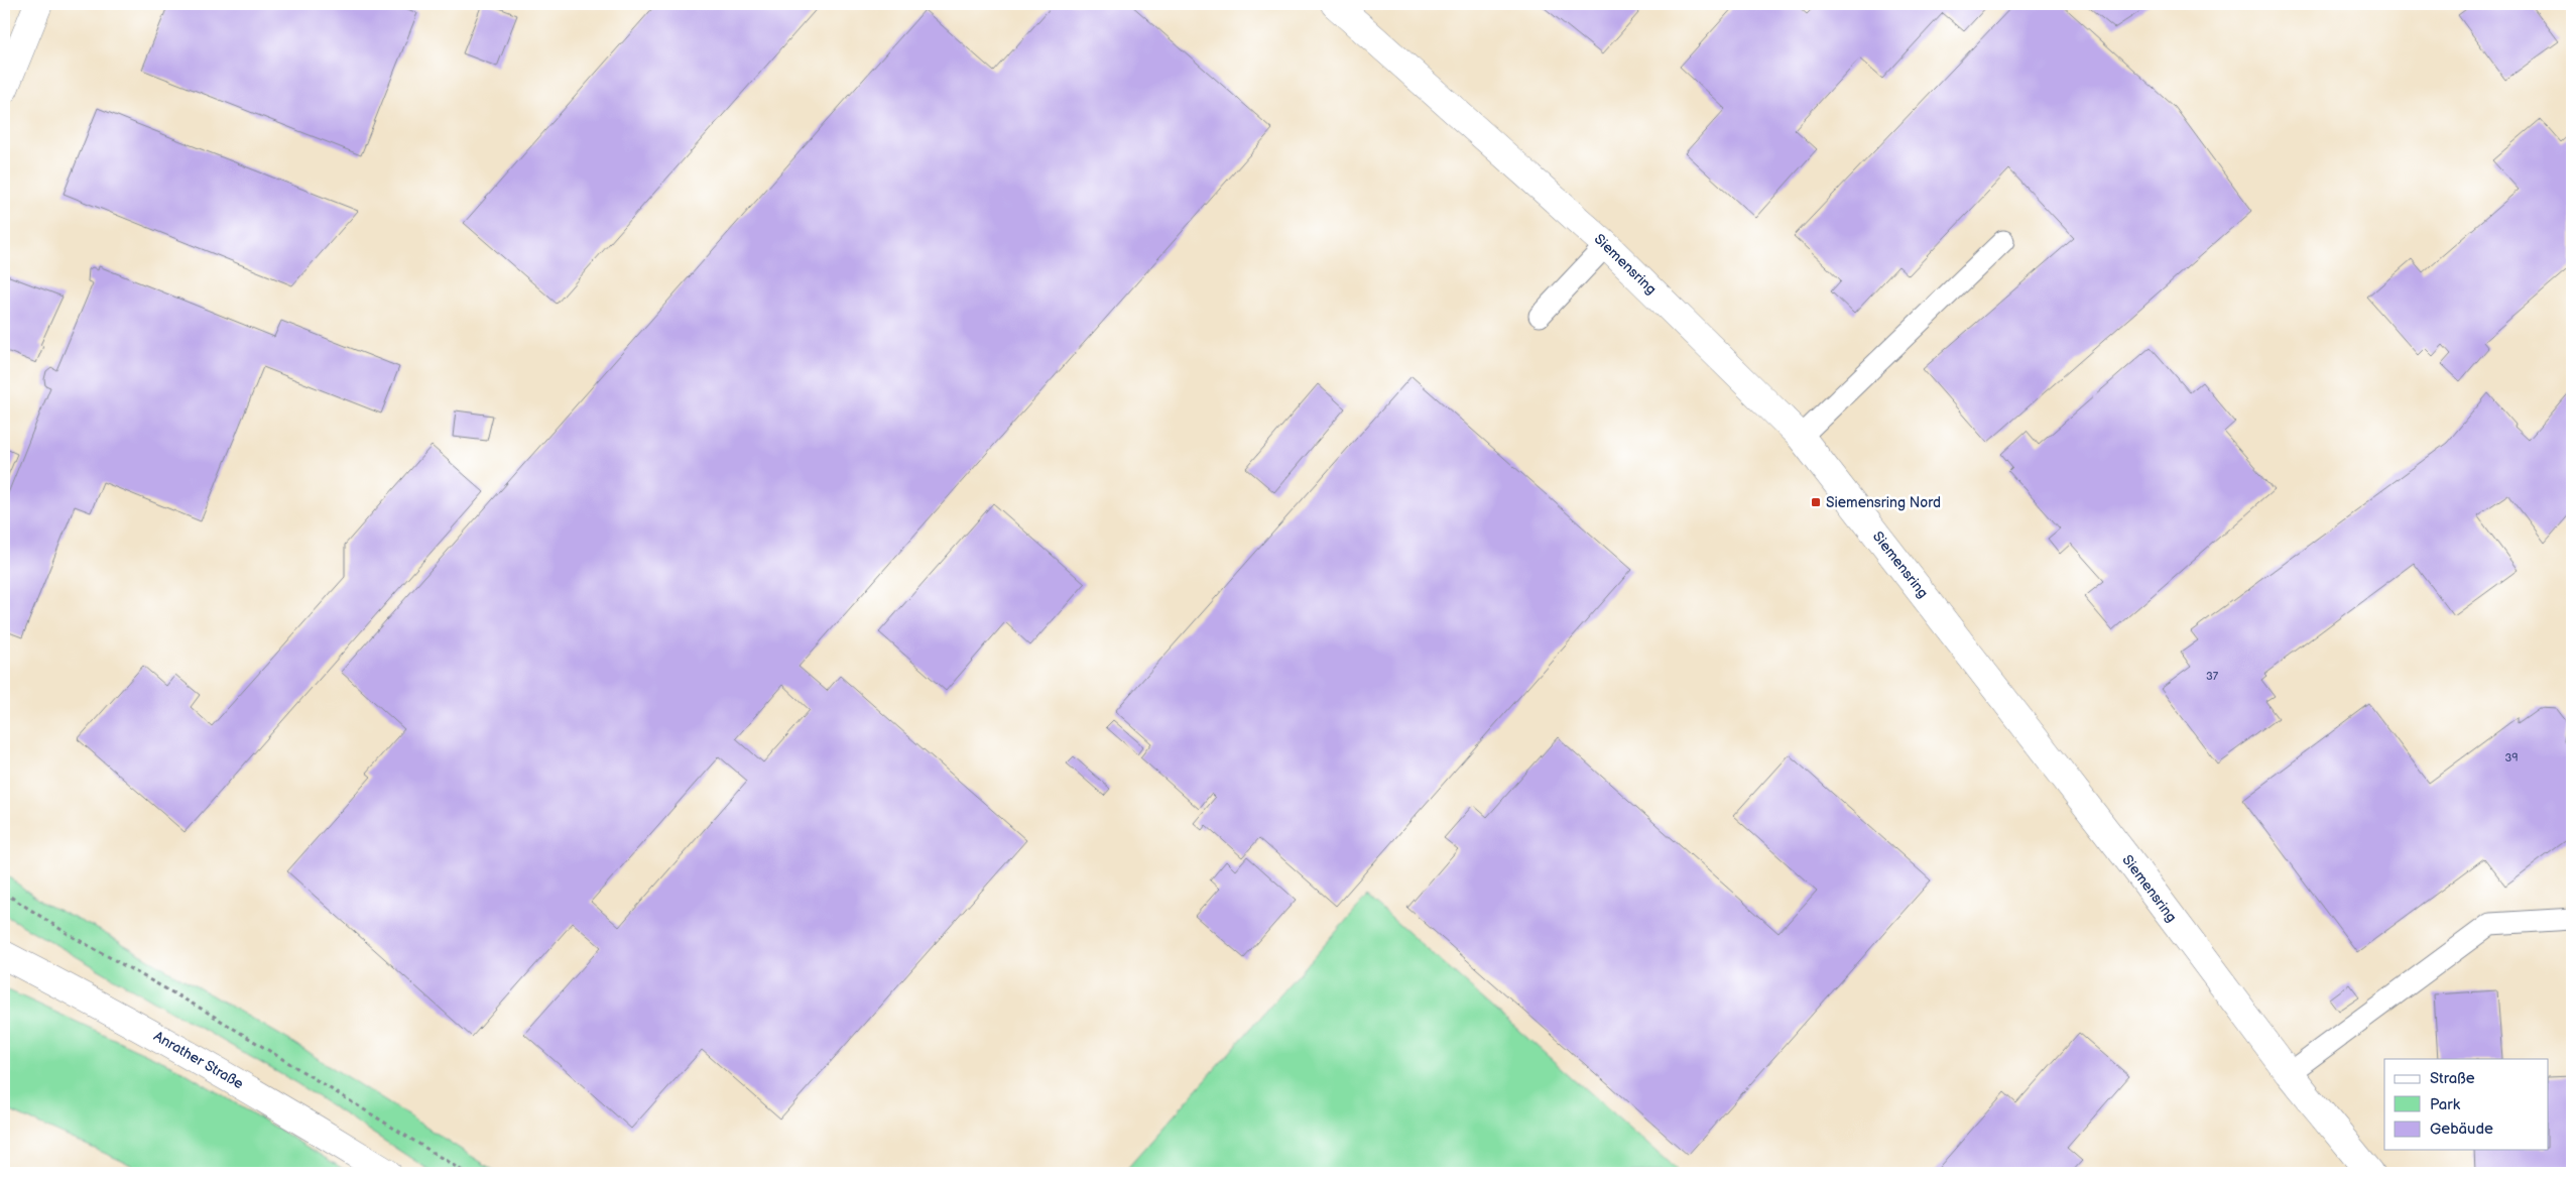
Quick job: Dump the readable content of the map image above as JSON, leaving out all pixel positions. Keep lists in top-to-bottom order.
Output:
{
  "streets": {
    "street": ["Siemensring", "Anrather Straße"]
  },
  "places": {
    "transit": ["Siemensring Nord"]
  },
  "house_numbers": ["37", "39"],
  "legend": ["Straße", "Park", "Gebäude"]
}
